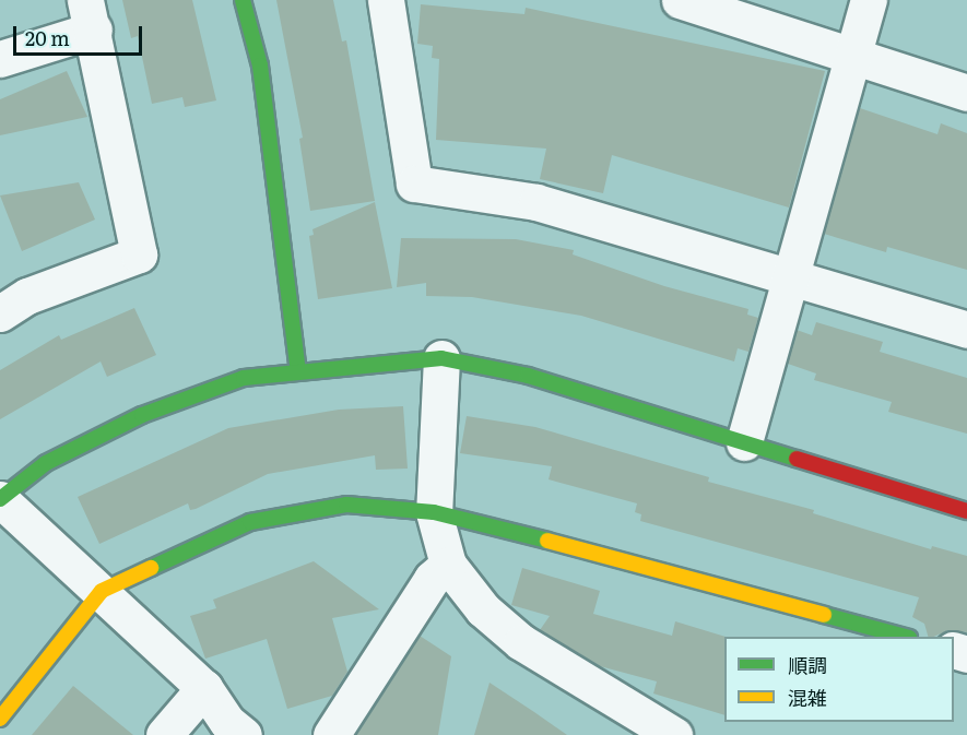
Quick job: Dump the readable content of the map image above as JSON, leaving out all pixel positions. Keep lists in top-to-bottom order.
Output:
{
  "legend": ["順調", "混雑"],
  "scale_bar": "20 m"
}
